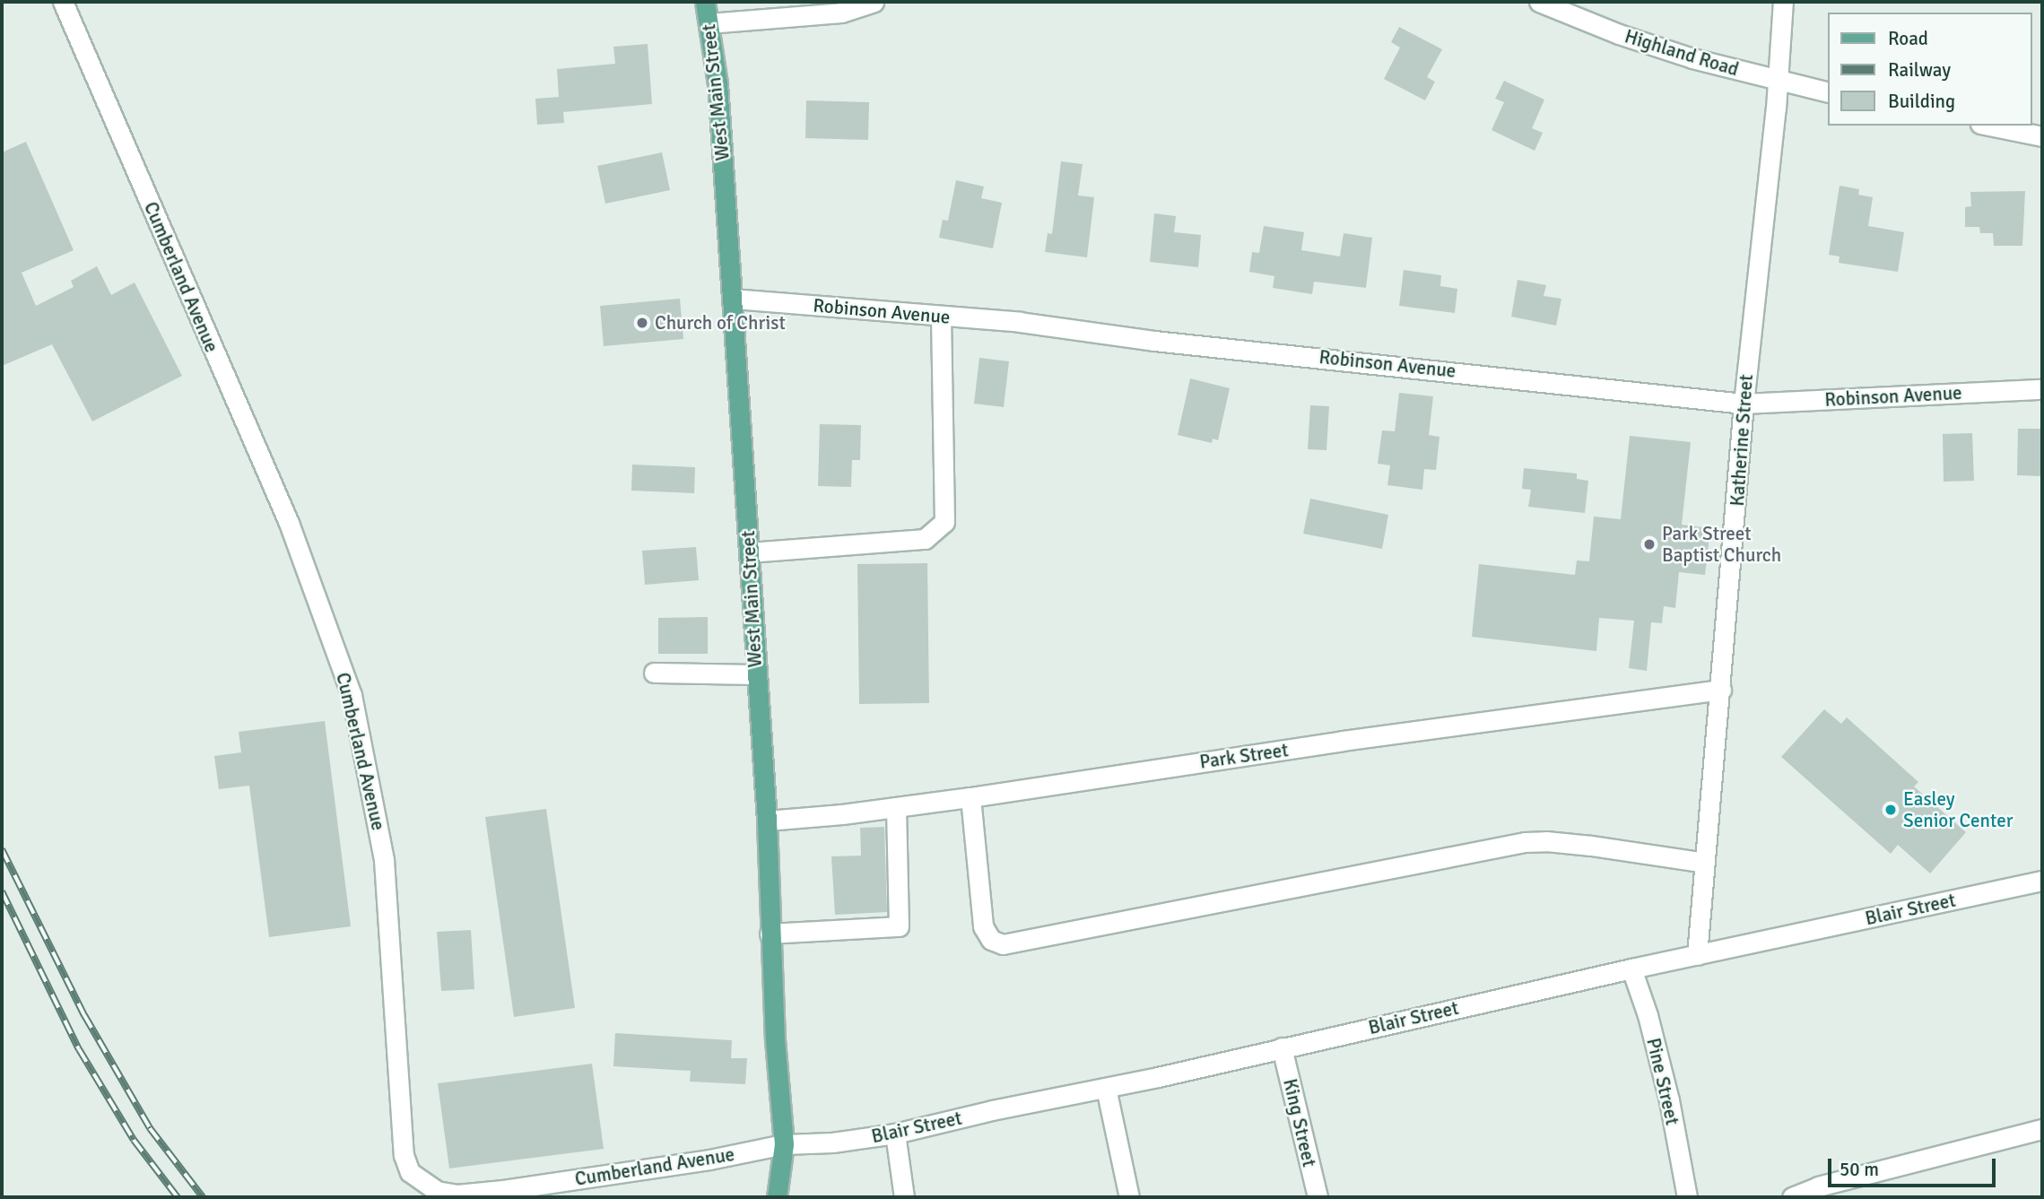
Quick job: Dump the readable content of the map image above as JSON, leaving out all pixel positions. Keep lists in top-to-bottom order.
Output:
{
  "streets": {
    "main road": ["West Main Street"],
    "street": [
      "Highland Road",
      "Cumberland Avenue",
      "Robinson Avenue",
      "Katherine Street",
      "Park Street",
      "Blair Street",
      "Pine Street",
      "King Street"
    ]
  },
  "crossings": [
    ["Highland Road", "Katherine Street"],
    ["West Main Street", "Cumberland Avenue"],
    ["West Main Street", "Robinson Avenue"],
    ["West Main Street", "Park Street"],
    ["West Main Street", "Blair Street"],
    ["Cumberland Avenue", "Blair Street"],
    ["Robinson Avenue", "Katherine Street"],
    ["Katherine Street", "Park Street"],
    ["Katherine Street", "Blair Street"],
    ["Blair Street", "Pine Street"],
    ["Blair Street", "King Street"]
  ],
  "places": ["Church of Christ", "Park Street Baptist Church", "Easley Senior Center"],
  "legend": ["Road", "Railway", "Building"],
  "scale_bar": "50 m"
}
